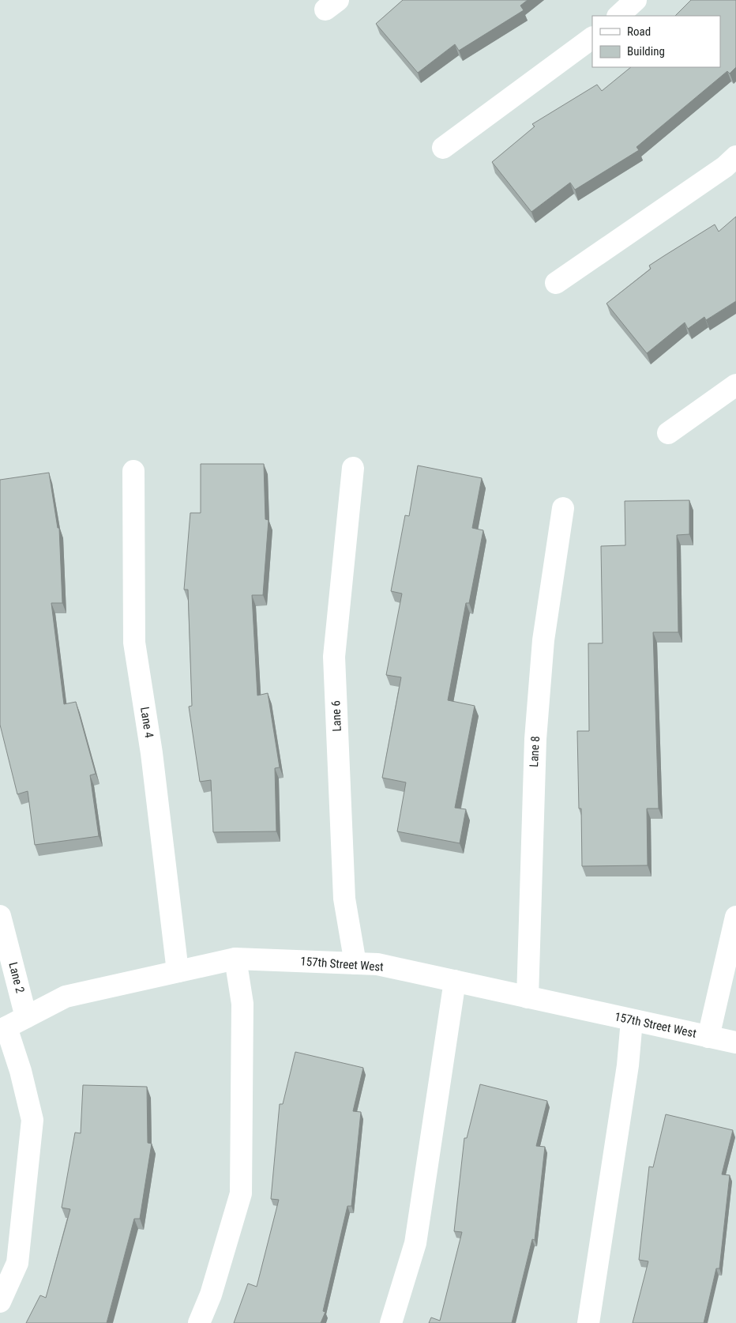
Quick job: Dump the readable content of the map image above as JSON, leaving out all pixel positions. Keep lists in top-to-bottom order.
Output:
{
  "streets": {
    "street": [
      "Lane 6",
      "Lane 4",
      "Lane 8",
      "157th Street West",
      "Lane 2"
    ]
  },
  "crossings": [
    ["Lane 6", "157th Street West"],
    ["Lane 4", "157th Street West"],
    ["Lane 8", "157th Street West"],
    ["157th Street West", "Lane 2"]
  ],
  "legend": ["Road", "Building"]
}
